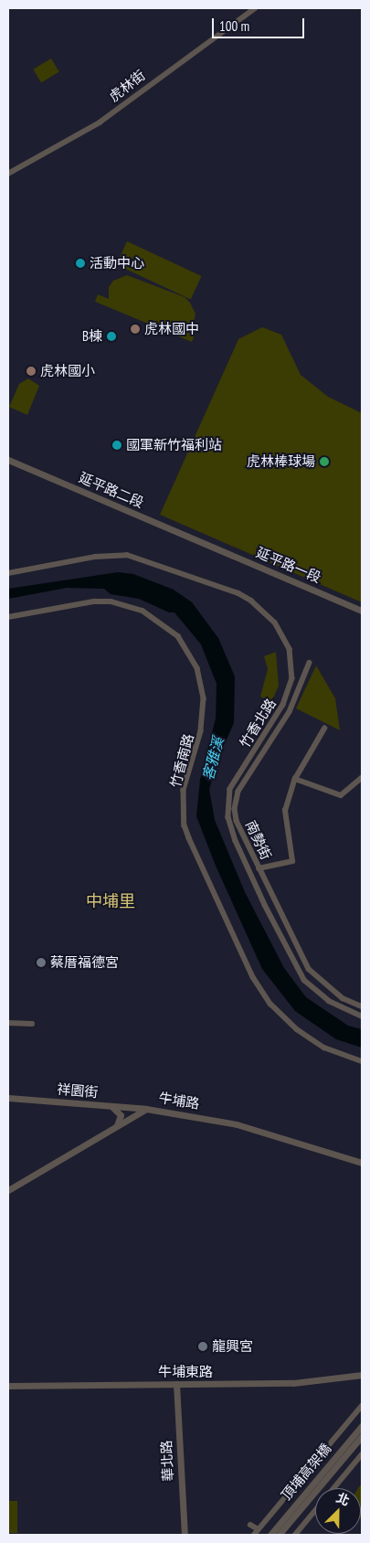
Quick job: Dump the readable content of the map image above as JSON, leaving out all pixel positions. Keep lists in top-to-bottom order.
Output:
{
  "streets": {
    "street": [
      "虎林街",
      "延平路二段",
      "延平路一段",
      "竹香北路",
      "竹香南路",
      "南勢街",
      "祥園街",
      "牛埔路",
      "牛埔東路",
      "華北路",
      "頂埔高架橋"
    ]
  },
  "crossings": [
    ["延平路二段", "延平路一段"],
    ["祥園街", "牛埔路"],
    ["牛埔東路", "華北路"]
  ],
  "districts": ["中埔里"],
  "water": ["客雅溪"],
  "places": [
    "活動中心",
    "虎林國中",
    "B棟",
    "虎林國小",
    "國軍新竹福利站",
    "虎林棒球場",
    "蔡厝福德宮",
    "龍興宮"
  ],
  "scale_bar": "100 m",
  "north": "top right"
}
